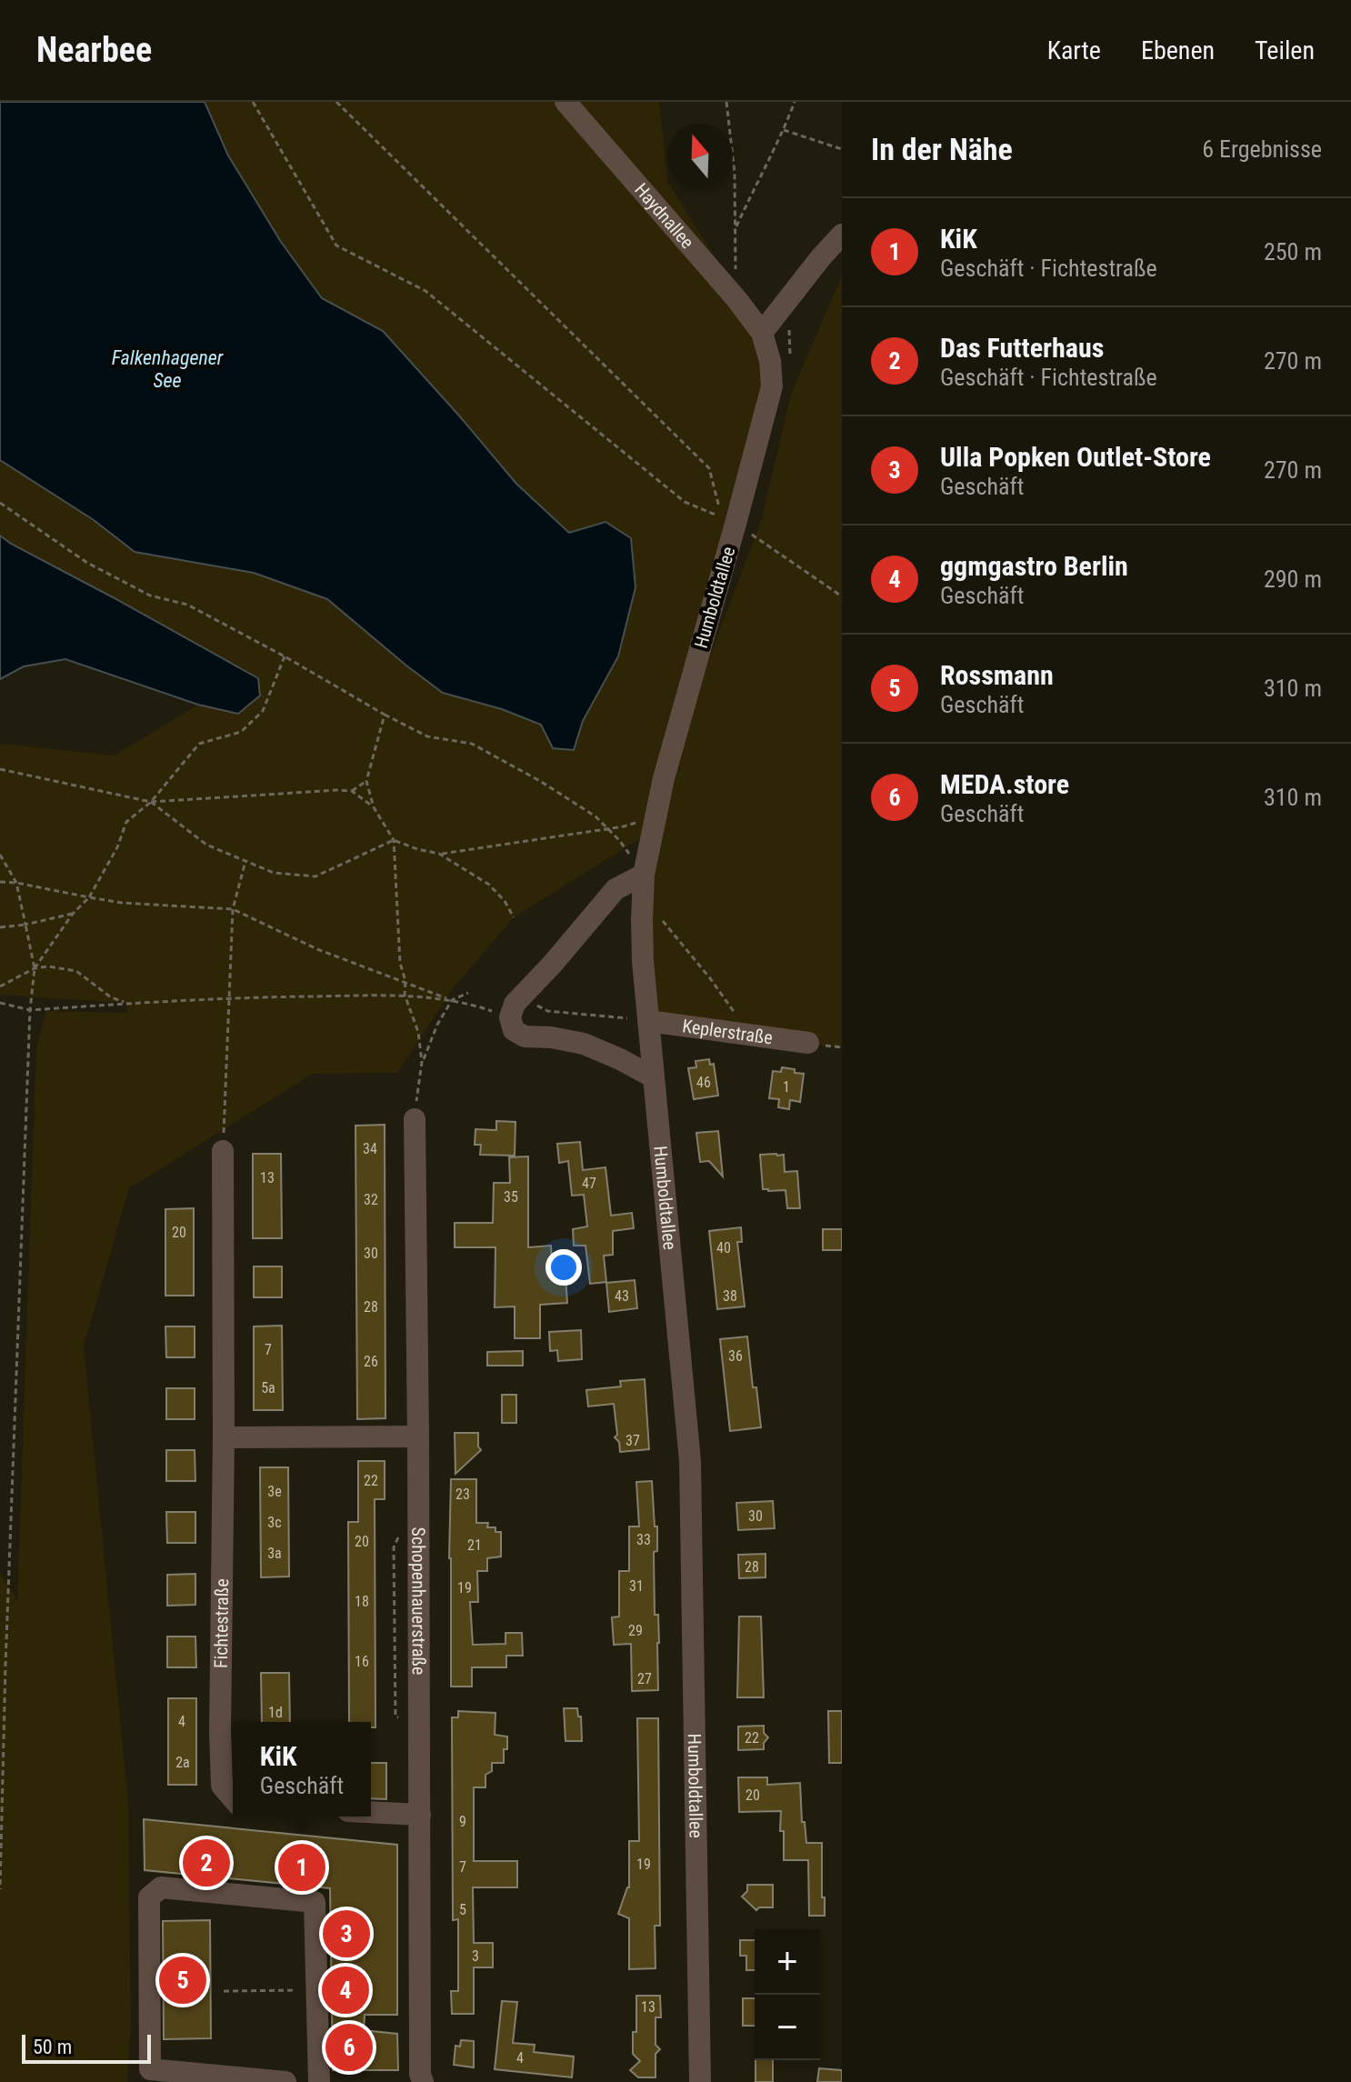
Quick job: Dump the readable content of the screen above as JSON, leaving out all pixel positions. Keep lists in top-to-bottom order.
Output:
{
  "streets": {
    "street": [
      "Haydnallee",
      "Humboldtallee",
      "Keplerstraße",
      "Schopenhauerstraße",
      "Fichtestraße"
    ]
  },
  "crossings": [
    ["Haydnallee", "Humboldtallee"],
    ["Humboldtallee", "Keplerstraße"]
  ],
  "water": ["Falkenhagener See"],
  "house_numbers": [
    "46",
    "1",
    "34",
    "13",
    "47",
    "35",
    "32",
    "20",
    "40",
    "30",
    "43",
    "38",
    "28",
    "7",
    "36",
    "26",
    "5a",
    "37",
    "22",
    "3e",
    "23",
    "30",
    "3c",
    "33",
    "20",
    "21",
    "3a",
    "28",
    "31",
    "19",
    "18",
    "29",
    "16",
    "27",
    "1d",
    "4",
    "22",
    "2a",
    "20",
    "9",
    "19",
    "7",
    "5",
    "3",
    "13",
    "4"
  ],
  "scale_bar": "50 m",
  "north": "top",
  "page": {
    "header": "Nearbee",
    "nav": ["Karte", "Ebenen", "Teilen"],
    "heading": ["In der Nähe", "6 Ergebnisse"],
    "list": [
      {
        "mark": "1",
        "name": "KiK",
        "note": "Geschäft · Fichtestraße",
        "value": "250 m"
      },
      {
        "mark": "2",
        "name": "Das Futterhaus",
        "note": "Geschäft · Fichtestraße",
        "value": "270 m"
      },
      {
        "mark": "3",
        "name": "Ulla Popken Outlet-Store",
        "note": "Geschäft",
        "value": "270 m"
      },
      {
        "mark": "4",
        "name": "ggmgastro Berlin",
        "note": "Geschäft",
        "value": "290 m"
      },
      {
        "mark": "5",
        "name": "Rossmann",
        "note": "Geschäft",
        "value": "310 m"
      },
      {
        "mark": "6",
        "name": "MEDA.store",
        "note": "Geschäft",
        "value": "310 m"
      }
    ],
    "popup": ["KiK", "Geschäft"],
    "pins": [
      "2",
      "1",
      "3",
      "5",
      "4",
      "6"
    ],
    "map_buttons": ["+", "−"],
    "scale": "50 m"
  }
}
